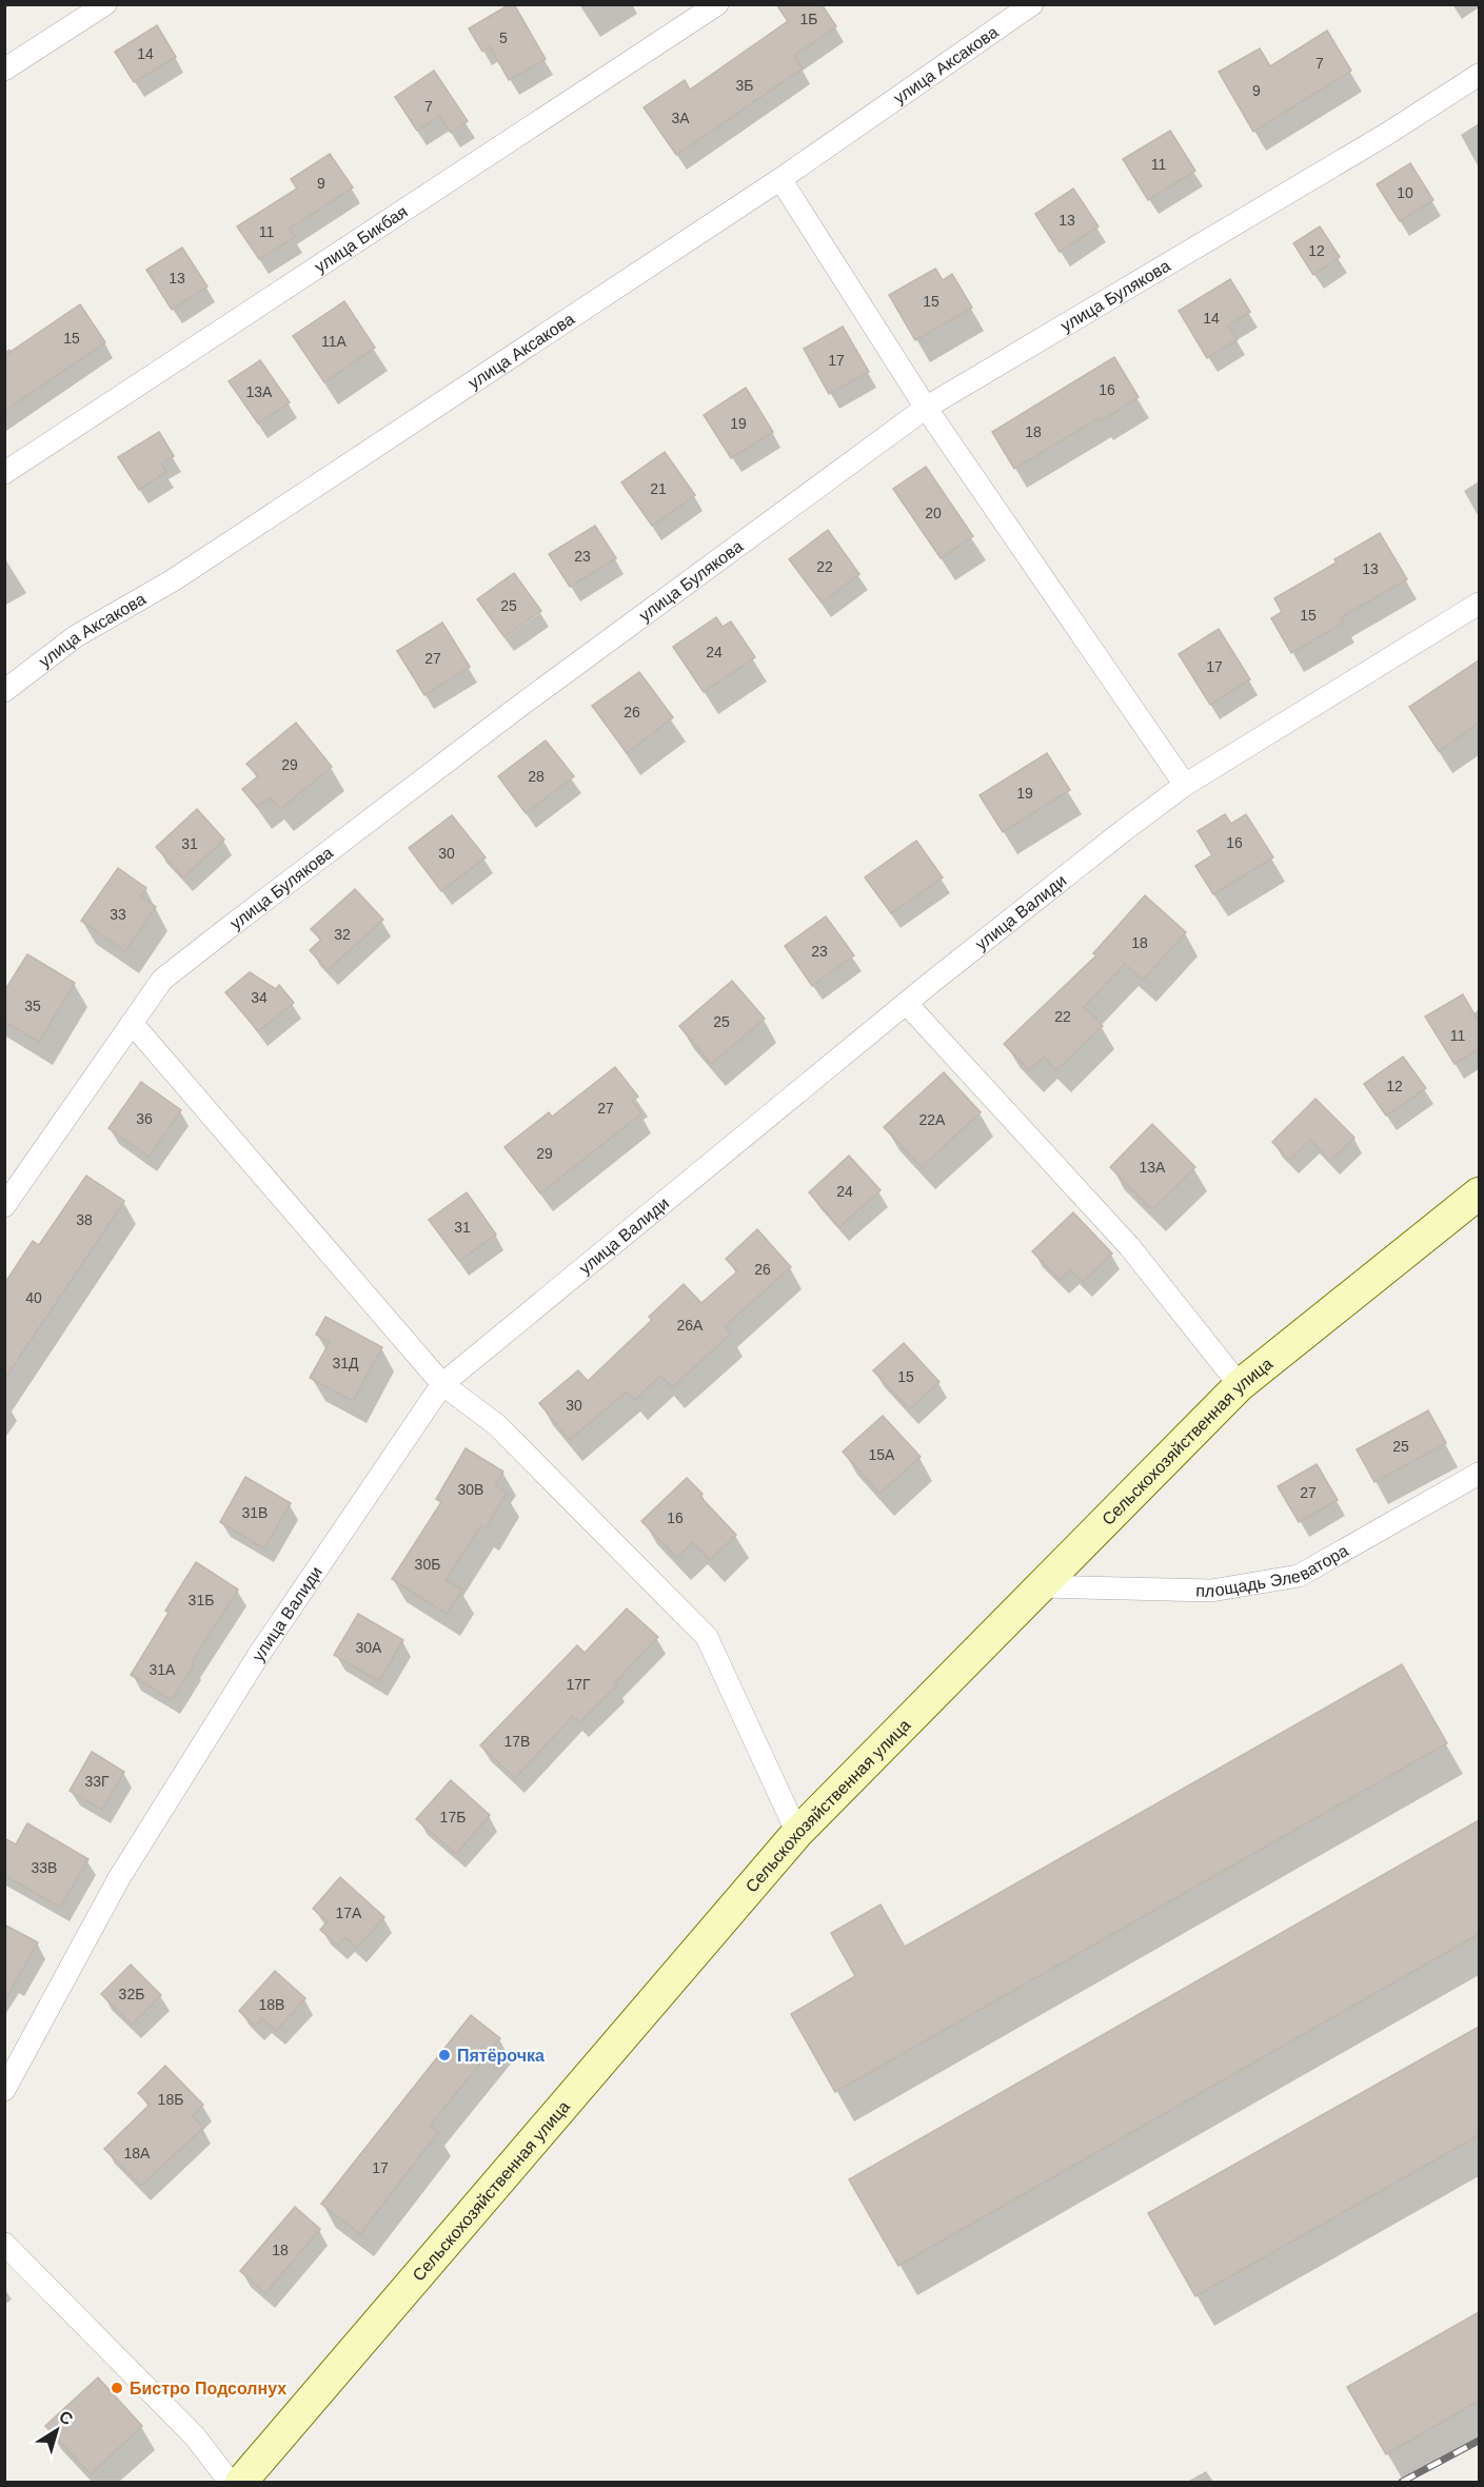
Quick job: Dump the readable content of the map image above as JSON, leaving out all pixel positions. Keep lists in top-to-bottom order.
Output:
{
  "streets": {
    "main road": ["Сельскохозяйственная улица"],
    "street": [
      "улица Аксакова",
      "улица Бикбая",
      "улица Булякова",
      "улица Валиди",
      "площадь Элеватора"
    ]
  },
  "crossings": [
    ["Сельскохозяйственная улица", "площадь Элеватора"]
  ],
  "places": ["Пятёрочка", "Бистро Подсолнух"],
  "house_numbers": [
    "1Б",
    "5",
    "14",
    "7",
    "3Б",
    "9",
    "7",
    "3А",
    "11",
    "9",
    "10",
    "13",
    "11",
    "12",
    "13",
    "15",
    "14",
    "15",
    "11А",
    "17",
    "16",
    "13А",
    "19",
    "18",
    "21",
    "20",
    "23",
    "22",
    "13",
    "25",
    "15",
    "24",
    "27",
    "17",
    "26",
    "29",
    "28",
    "19",
    "16",
    "31",
    "30",
    "33",
    "32",
    "18",
    "23",
    "34",
    "35",
    "22",
    "25",
    "11",
    "12",
    "27",
    "36",
    "22А",
    "29",
    "13А",
    "24",
    "38",
    "31",
    "26",
    "40",
    "26А",
    "31Д",
    "15",
    "30",
    "25",
    "15А",
    "30В",
    "27",
    "31В",
    "16",
    "30Б",
    "31Б",
    "30А",
    "31А",
    "17Г",
    "17В",
    "33Г",
    "17Б",
    "33В",
    "17А",
    "32Б",
    "18В",
    "18Б",
    "18А",
    "17",
    "18"
  ],
  "north": "top right"
}
